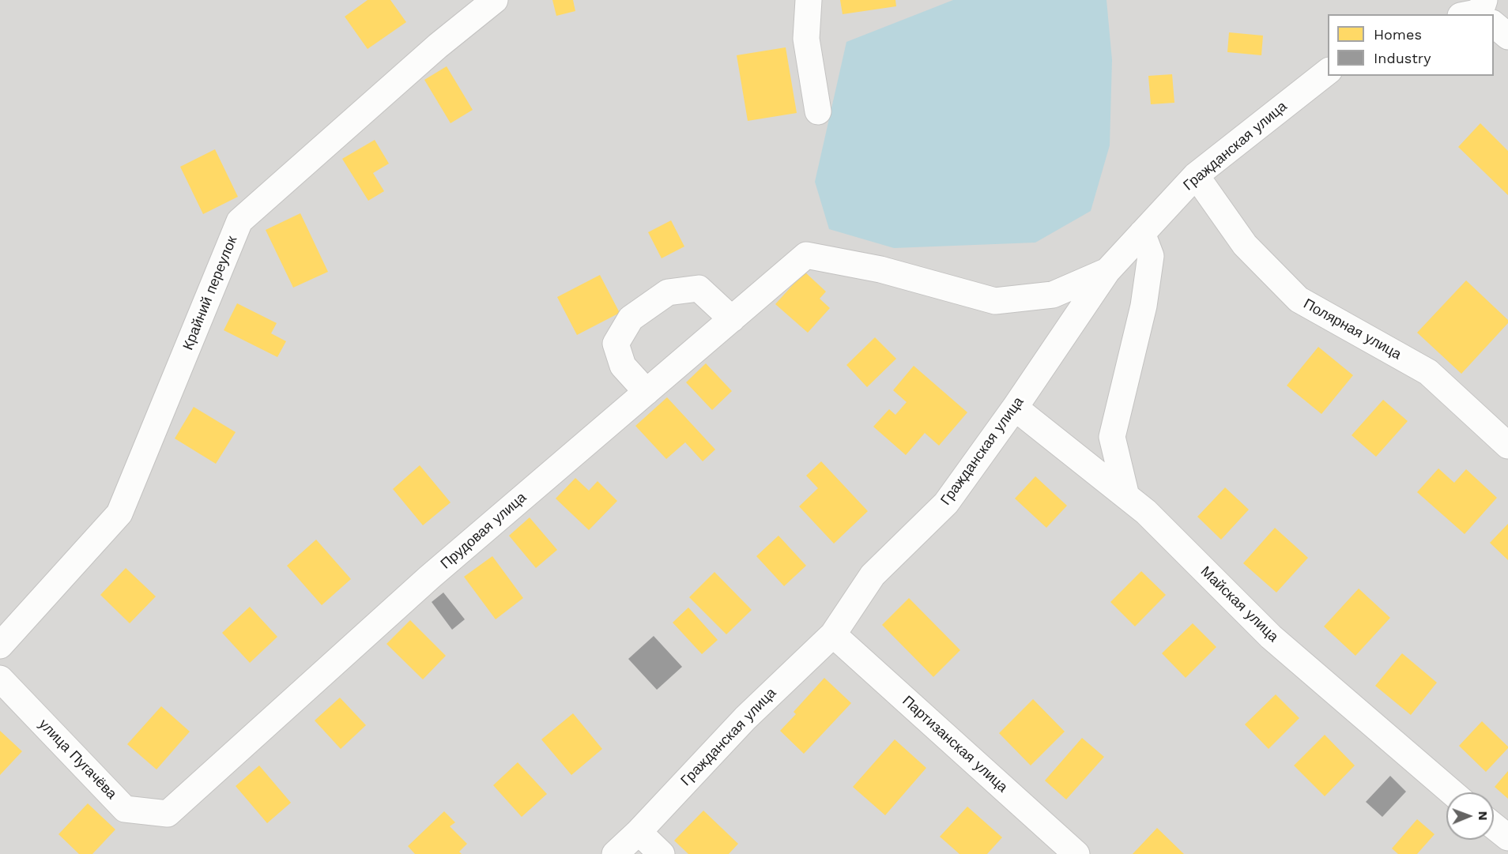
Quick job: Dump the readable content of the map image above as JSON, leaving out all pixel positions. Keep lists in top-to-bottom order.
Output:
{
  "streets": {
    "street": [
      "Гражданская улица",
      "Крайний переулок",
      "Полярная улица",
      "Прудовая улица",
      "Майская улица",
      "Партизанская улица",
      "улица Пугачёва"
    ]
  },
  "crossings": [
    ["Гражданская улица", "Полярная улица"],
    ["Гражданская улица", "Прудовая улица"],
    ["Гражданская улица", "Майская улица"],
    ["Гражданская улица", "Партизанская улица"],
    ["Прудовая улица", "улица Пугачёва"]
  ],
  "legend": ["Homes", "Industry"],
  "north": "right"
}
